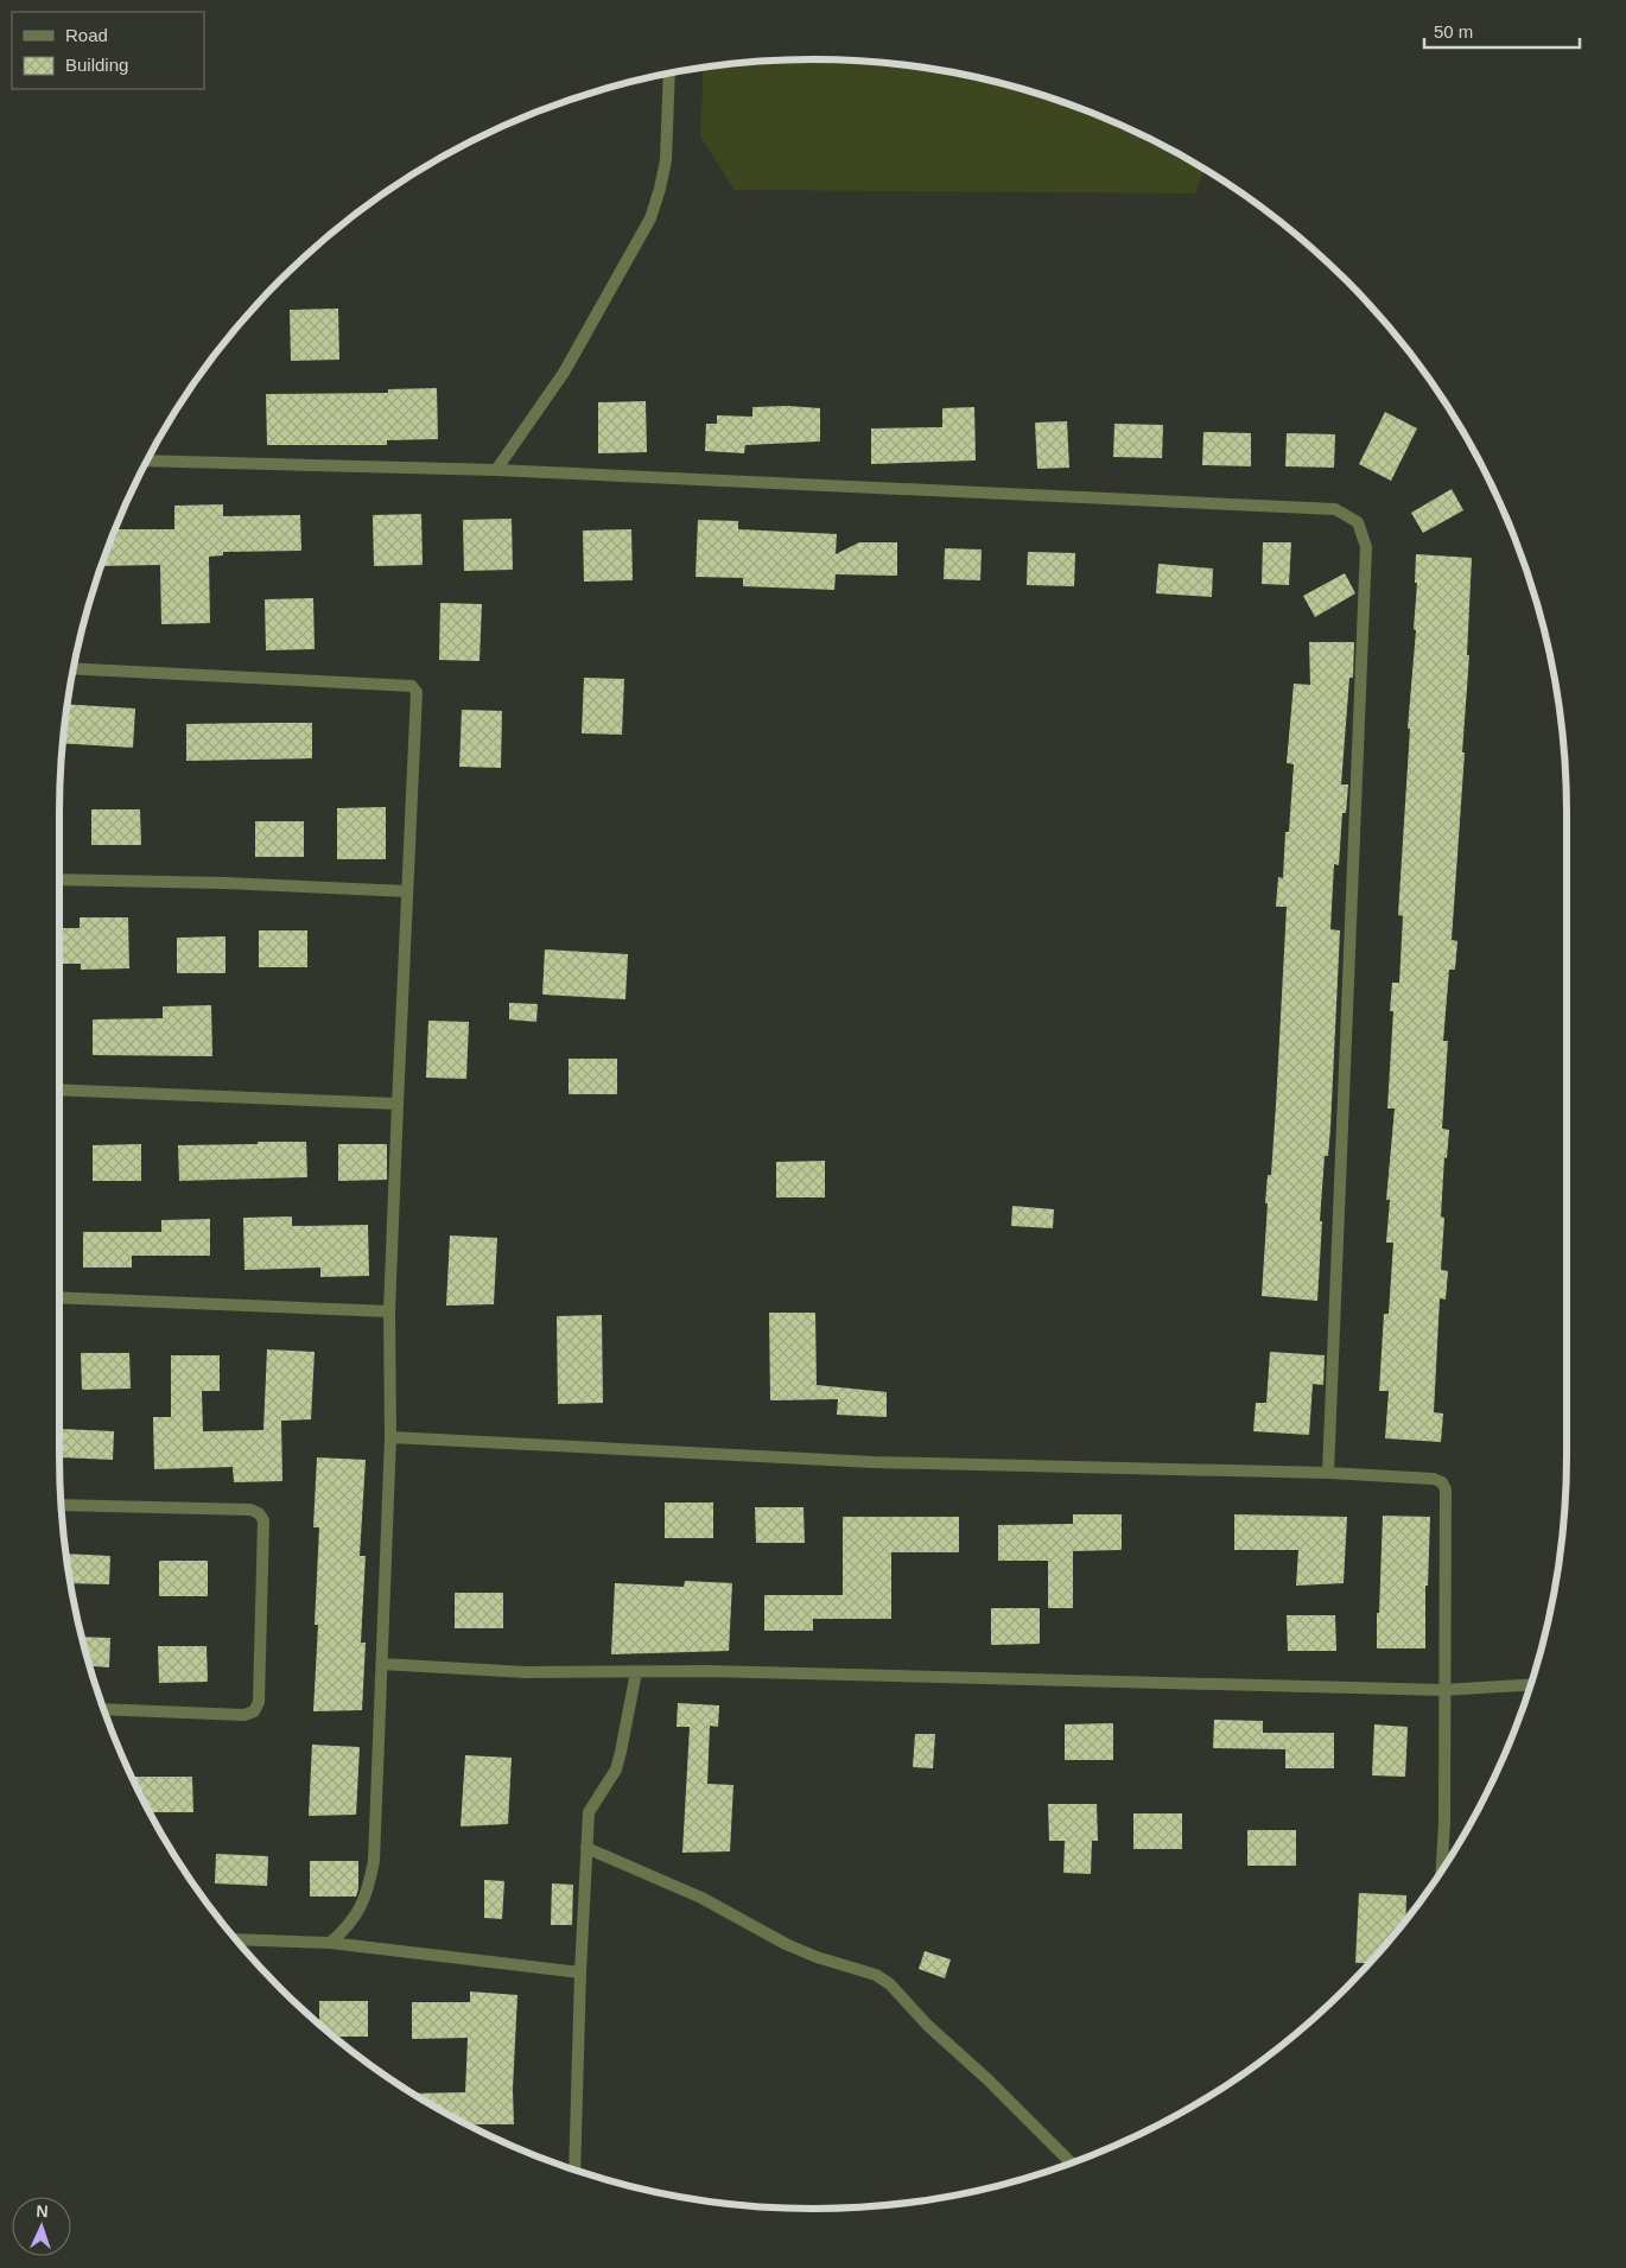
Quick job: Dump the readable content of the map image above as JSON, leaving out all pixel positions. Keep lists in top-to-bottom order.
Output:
{
  "legend": ["Road", "Building"],
  "scale_bar": "50 m",
  "north": "top"
}
